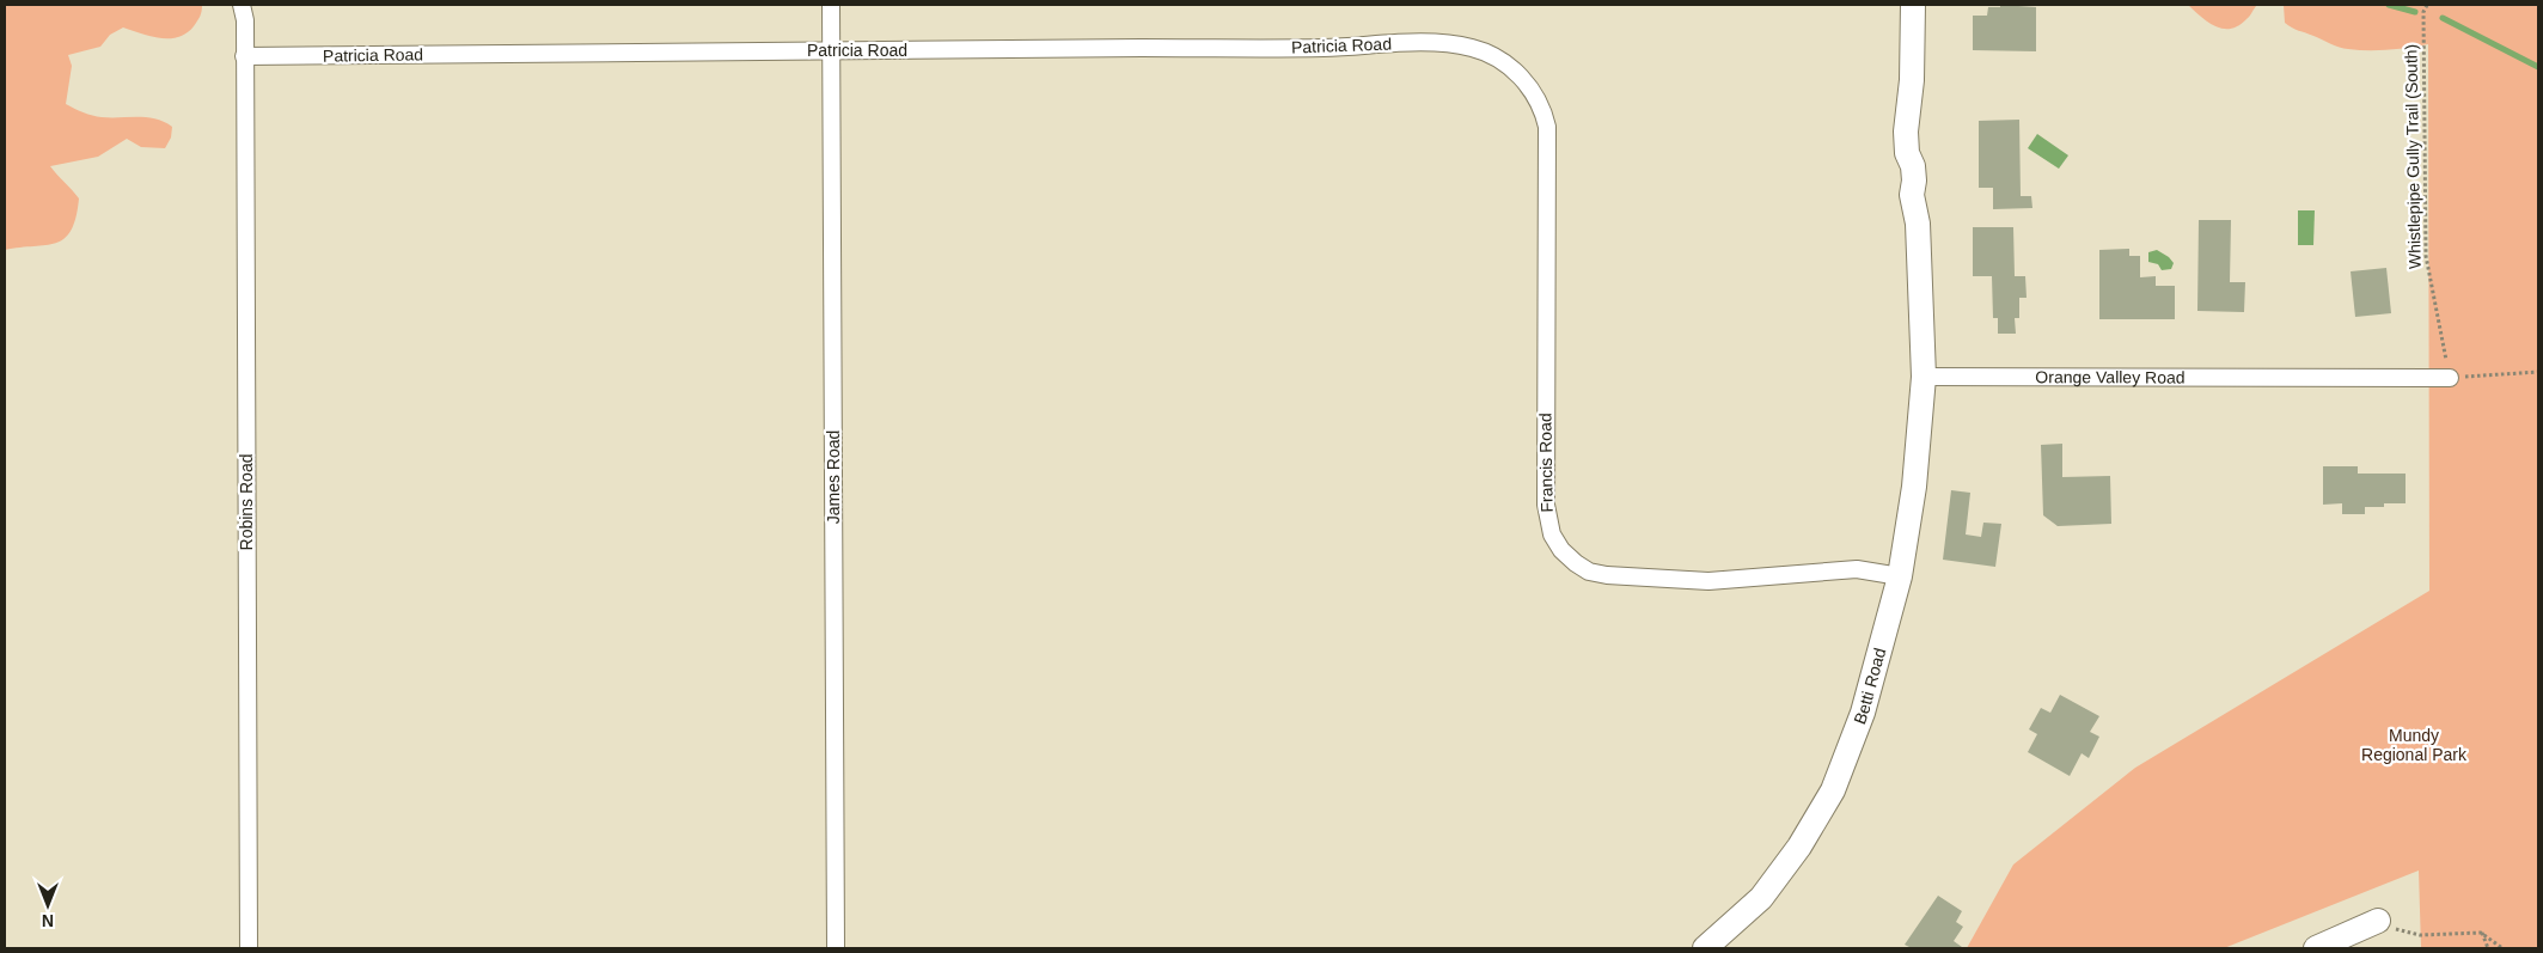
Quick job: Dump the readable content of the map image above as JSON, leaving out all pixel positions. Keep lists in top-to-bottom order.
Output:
{
  "streets": {
    "street": [
      "Patricia Road",
      "Orange Valley Road",
      "Francis Road",
      "James Road",
      "Robins Road",
      "Betti Road"
    ],
    "path": ["Whistlepipe Gully Trail (South)"]
  },
  "crossings": [
    ["Patricia Road", "Francis Road"],
    ["Patricia Road", "James Road"],
    ["Patricia Road", "Robins Road"],
    ["Whistlepipe Gully Trail (South)", "Orange Valley Road"],
    ["Orange Valley Road", "Betti Road"],
    ["Francis Road", "Betti Road"]
  ],
  "parks": ["Mundy Regional Park"],
  "north": "bottom"
}
